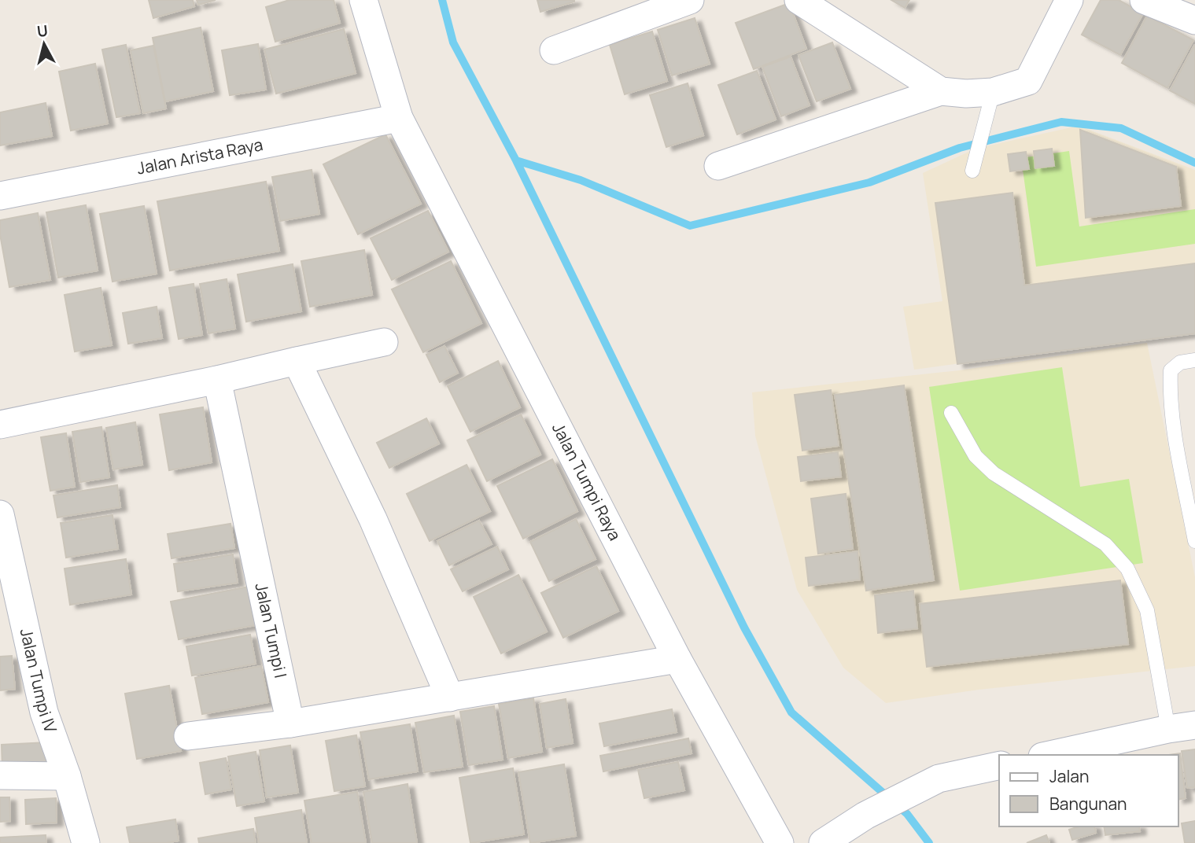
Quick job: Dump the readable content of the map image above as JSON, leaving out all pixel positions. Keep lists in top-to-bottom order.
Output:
{
  "streets": {
    "street": [
      "Jalan Arista Raya",
      "Jalan Tumpi Raya",
      "Jalan Tumpi I",
      "Jalan Tumpi IV"
    ]
  },
  "crossings": [
    ["Jalan Arista Raya", "Jalan Tumpi Raya"]
  ],
  "legend": ["Jalan", "Bangunan"],
  "north": "top"
}
